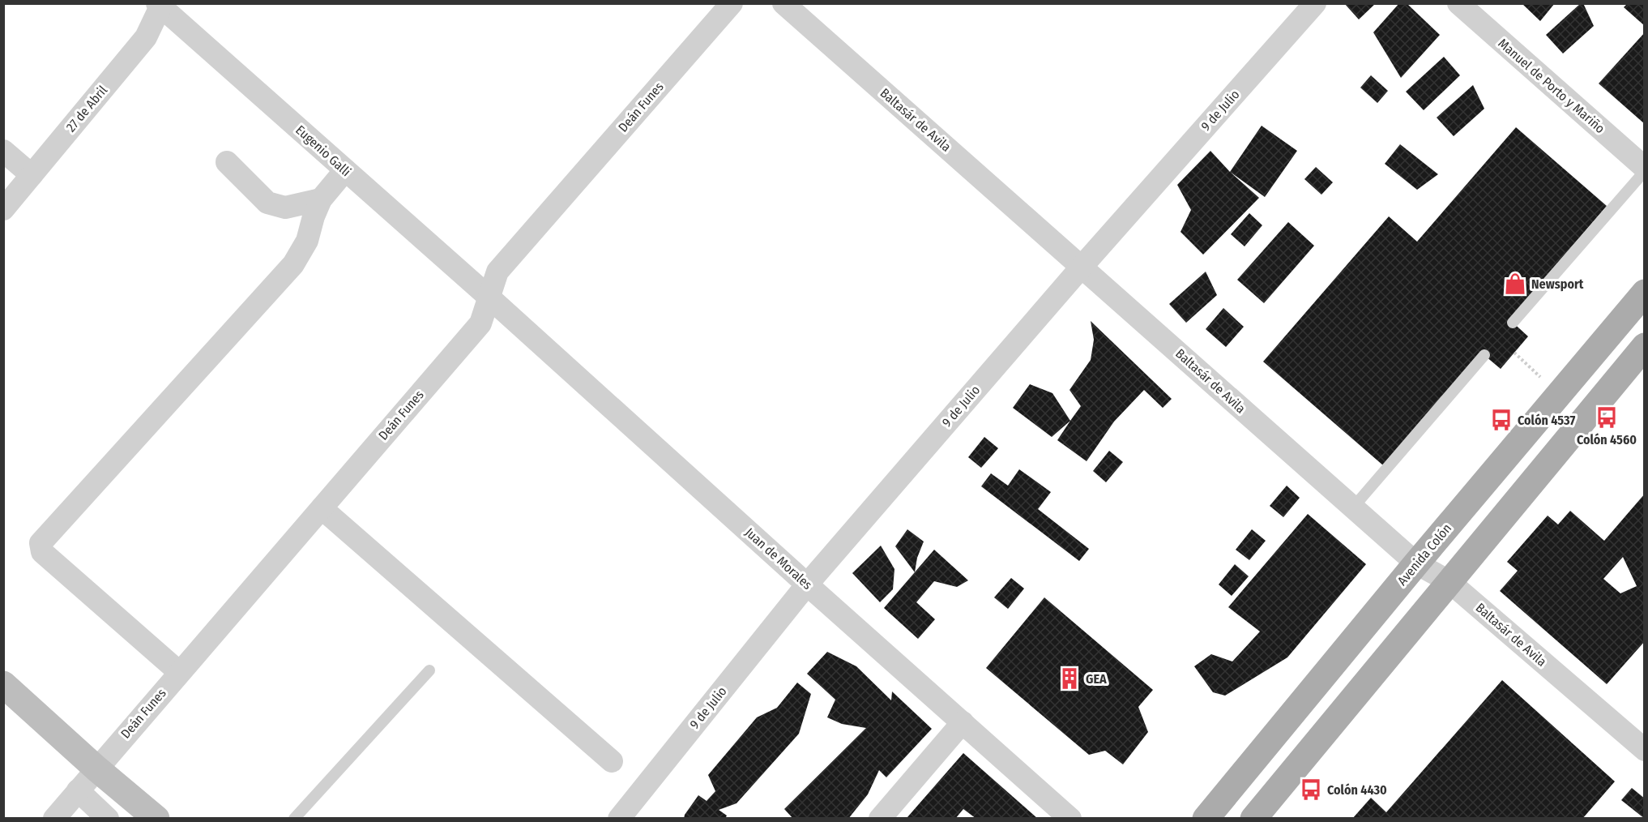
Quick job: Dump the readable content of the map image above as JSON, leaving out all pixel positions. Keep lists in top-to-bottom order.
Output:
{
  "streets": {
    "main road": ["Avenida Colón"],
    "street": [
      "Manuel de Porto y Mariño",
      "Deán Funes",
      "27 de Abril",
      "9 de Julio",
      "Baltasár de Avila",
      "Eugenio Galli",
      "Juan de Morales"
    ]
  },
  "crossings": [
    ["Deán Funes", "Eugenio Galli"],
    ["Deán Funes", "Juan de Morales"],
    ["27 de Abril", "Eugenio Galli"],
    ["9 de Julio", "Baltasár de Avila"],
    ["9 de Julio", "Juan de Morales"],
    ["Baltasár de Avila", "Avenida Colón"],
    ["Eugenio Galli", "Juan de Morales"]
  ],
  "places": {
    "shop": ["Newsport"],
    "bus stop": ["Colón 4560", "Colón 4537", "Colón 4430"],
    "building": ["GEA"]
  }
}
